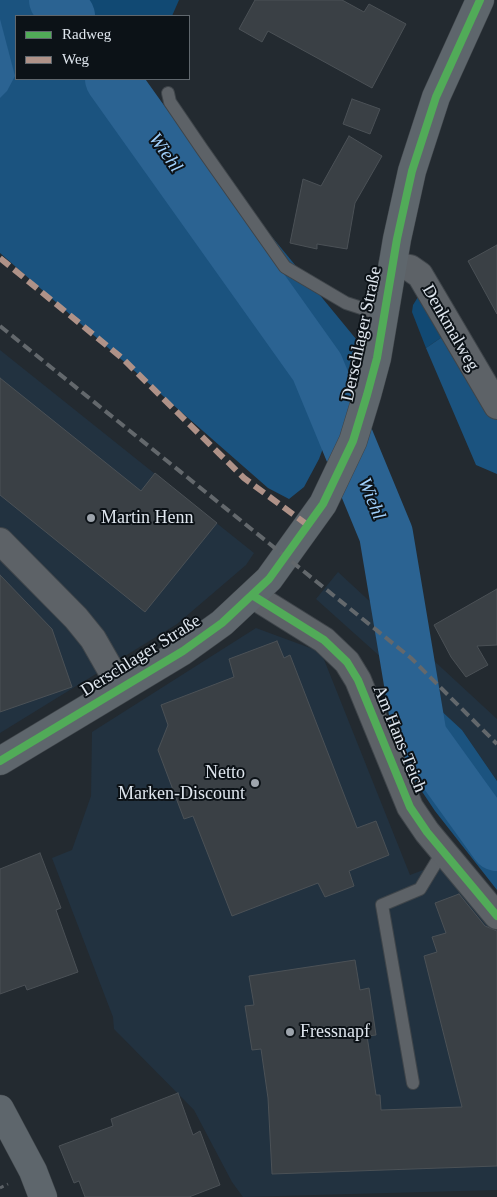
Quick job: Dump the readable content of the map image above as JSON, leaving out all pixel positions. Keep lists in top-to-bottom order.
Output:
{
  "streets": {
    "main road": ["Derschlager Straße"],
    "street": ["Denkmalweg", "Am Hans-Teich"]
  },
  "crossings": [
    ["Denkmalweg", "Derschlager Straße"],
    ["Derschlager Straße", "Am Hans-Teich"]
  ],
  "water": ["Wiehl"],
  "places": ["Martin Henn", "Netto Marken-Discount", "Fressnapf"],
  "legend": ["Radweg", "Weg"]
}
